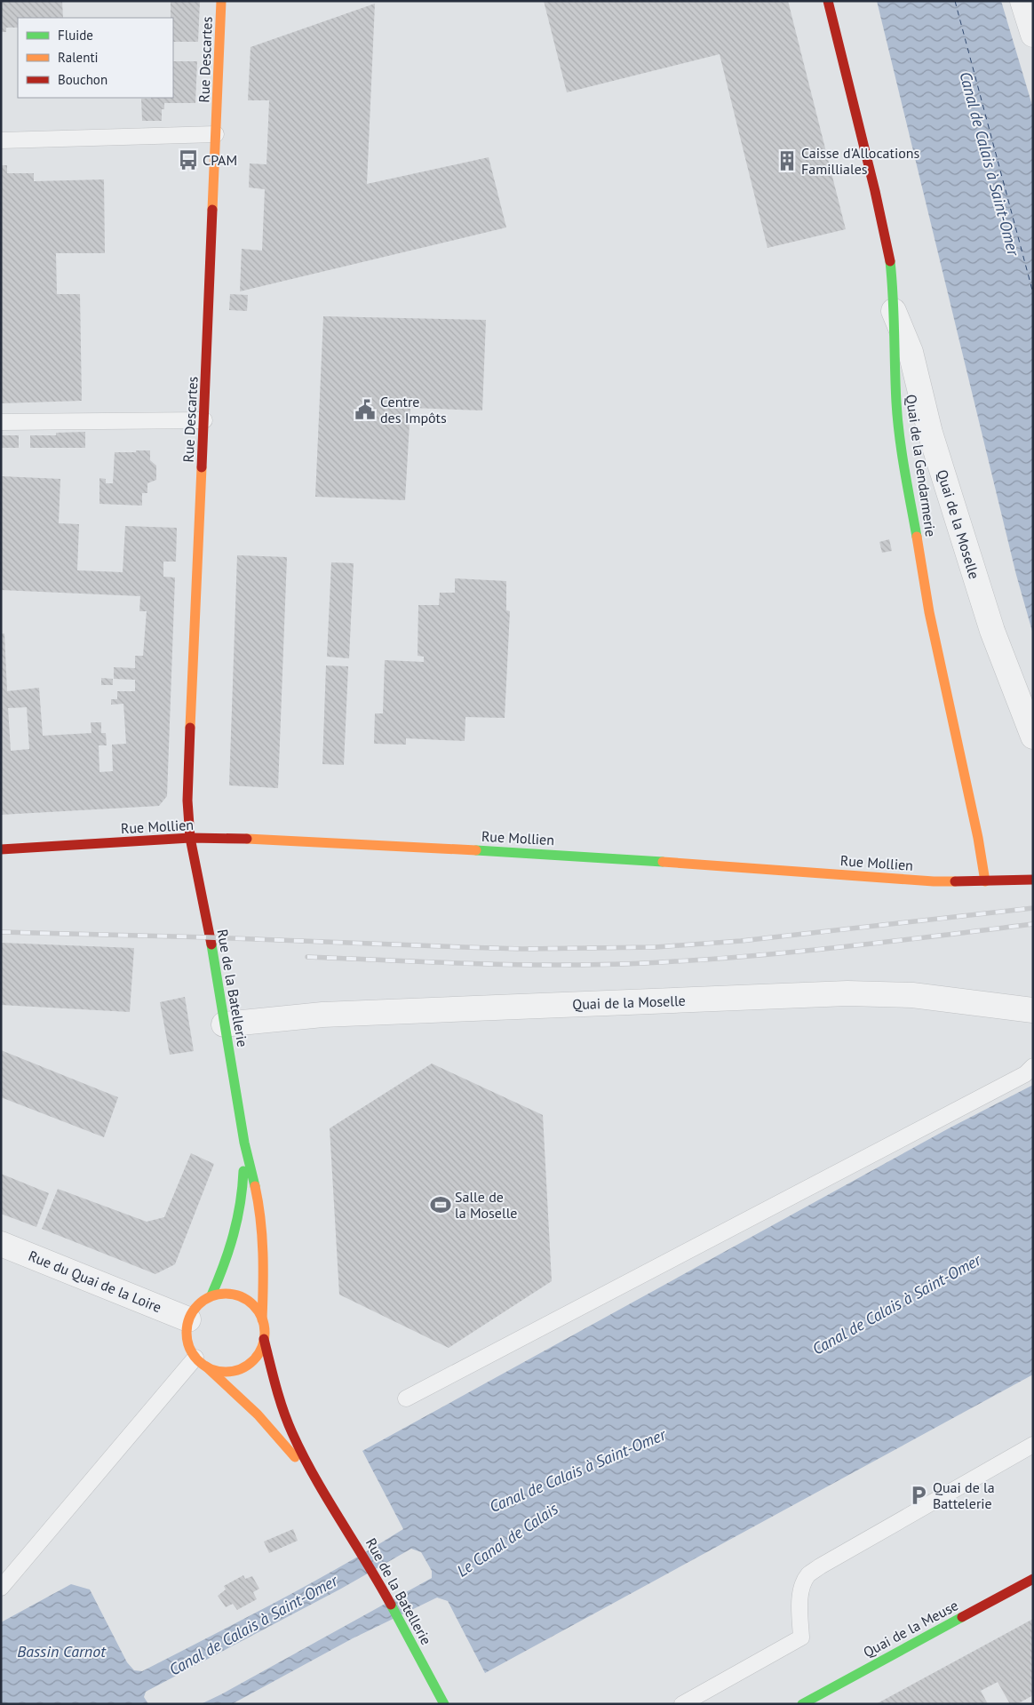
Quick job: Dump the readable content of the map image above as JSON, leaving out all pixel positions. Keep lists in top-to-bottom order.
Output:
{
  "streets": {
    "street": [
      "Rue Descartes",
      "Quai de la Gendarmerie",
      "Quai de la Moselle",
      "Rue Mollien",
      "Rue de la Batellerie",
      "Rue du Quai de la Loire",
      "Quai de la Meuse"
    ]
  },
  "crossings": [
    ["Rue Descartes", "Rue Mollien"],
    ["Rue Descartes", "Rue de la Batellerie"],
    ["Quai de la Gendarmerie", "Quai de la Moselle"],
    ["Quai de la Gendarmerie", "Rue Mollien"],
    ["Quai de la Moselle", "Rue de la Batellerie"],
    ["Rue Mollien", "Rue de la Batellerie"],
    ["Rue de la Batellerie", "Rue du Quai de la Loire"]
  ],
  "water": ["Canal de Calais à Saint-Omer", "Le Canal de Calais", "Bassin Carnot"],
  "places": {
    "bus stop": ["CPAM"],
    "building": ["Caisse d'Allocations Familliales"],
    "public building": ["Centre des Impôts"],
    "sports": ["Salle de la Moselle"],
    "parking": ["Quai de la Battelerie"]
  },
  "legend": ["Fluide", "Ralenti", "Bouchon"]
}
